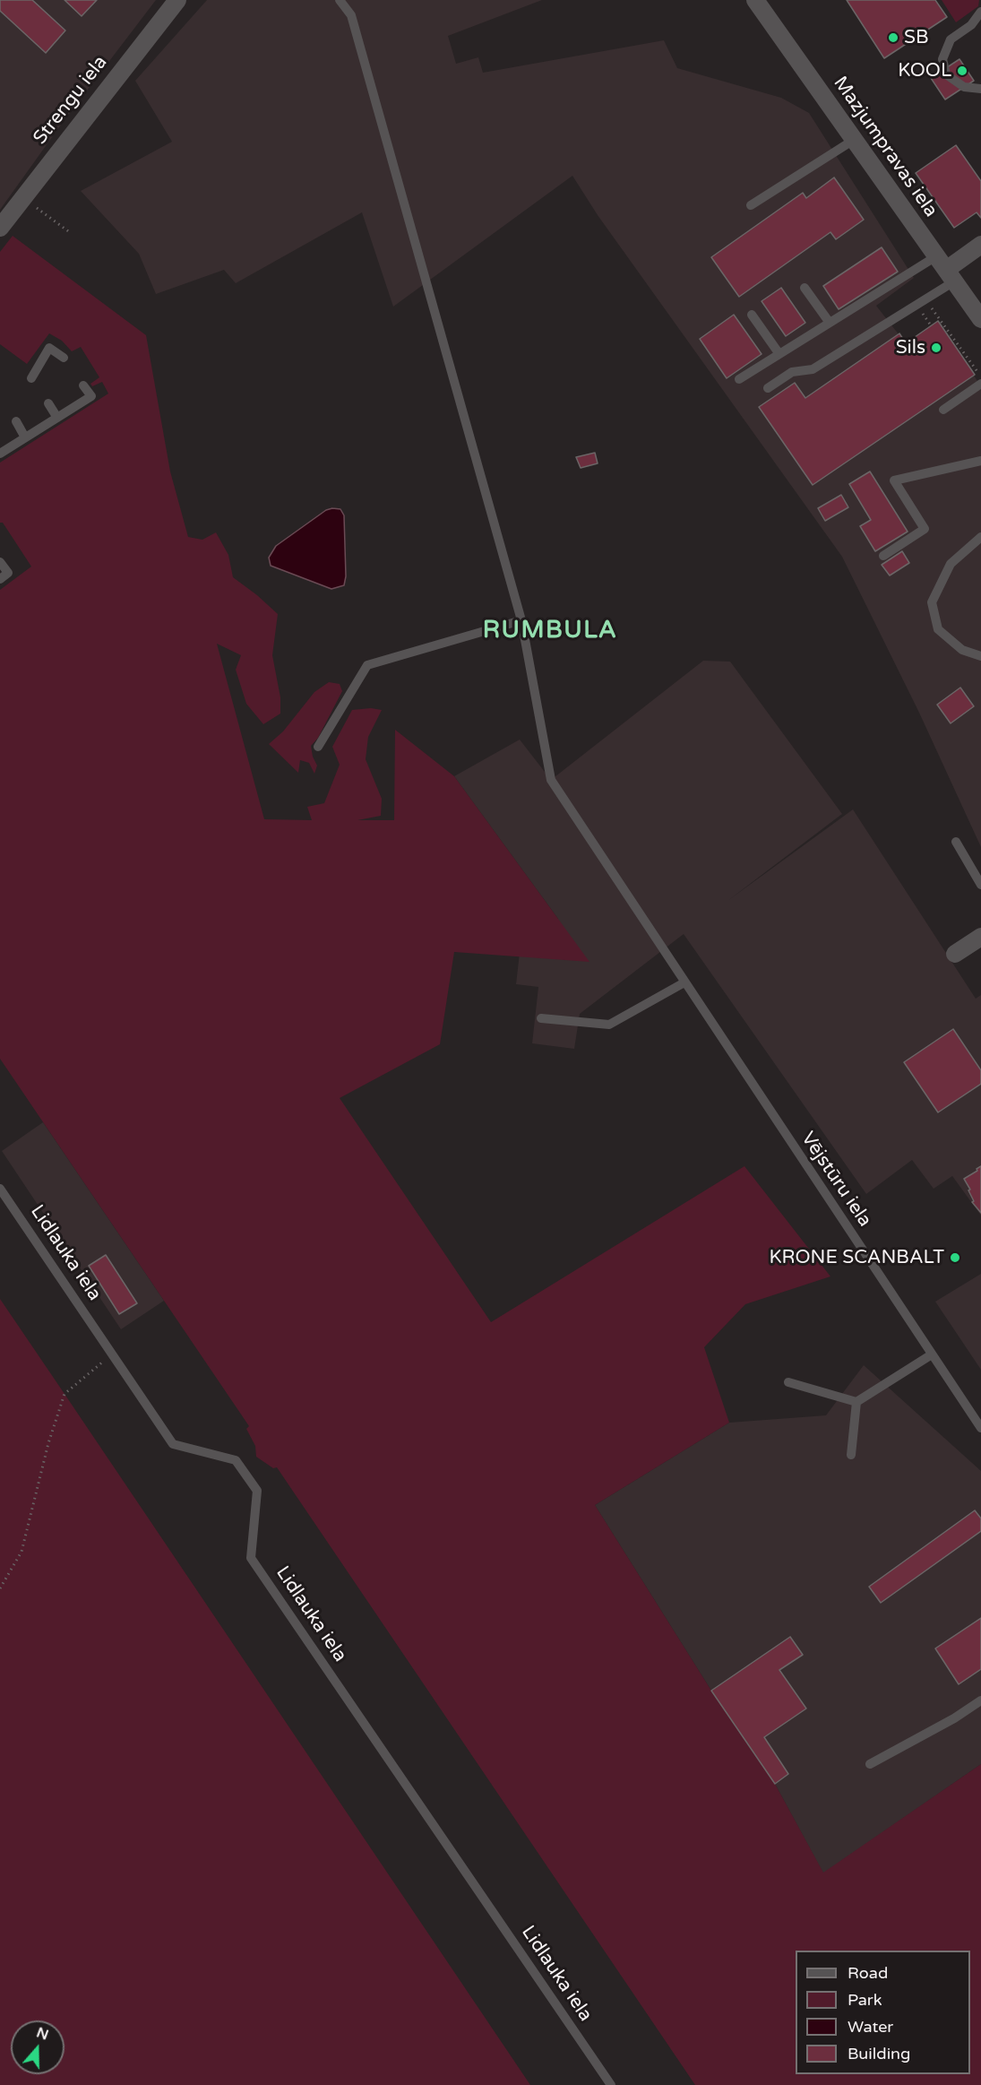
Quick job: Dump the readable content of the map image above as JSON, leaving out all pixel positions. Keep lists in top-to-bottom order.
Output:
{
  "streets": {
    "street": ["Strengu iela", "Mazjumpravas iela"],
    "lane": ["Vējstūru iela", "Lidlauka iela"]
  },
  "districts": ["RUMBULA"],
  "places": [
    "SB",
    "KOOL",
    "Sils",
    "KRONE SCANBALT"
  ],
  "legend": [
    "Road",
    "Park",
    "Water",
    "Building"
  ],
  "north": "top"
}
